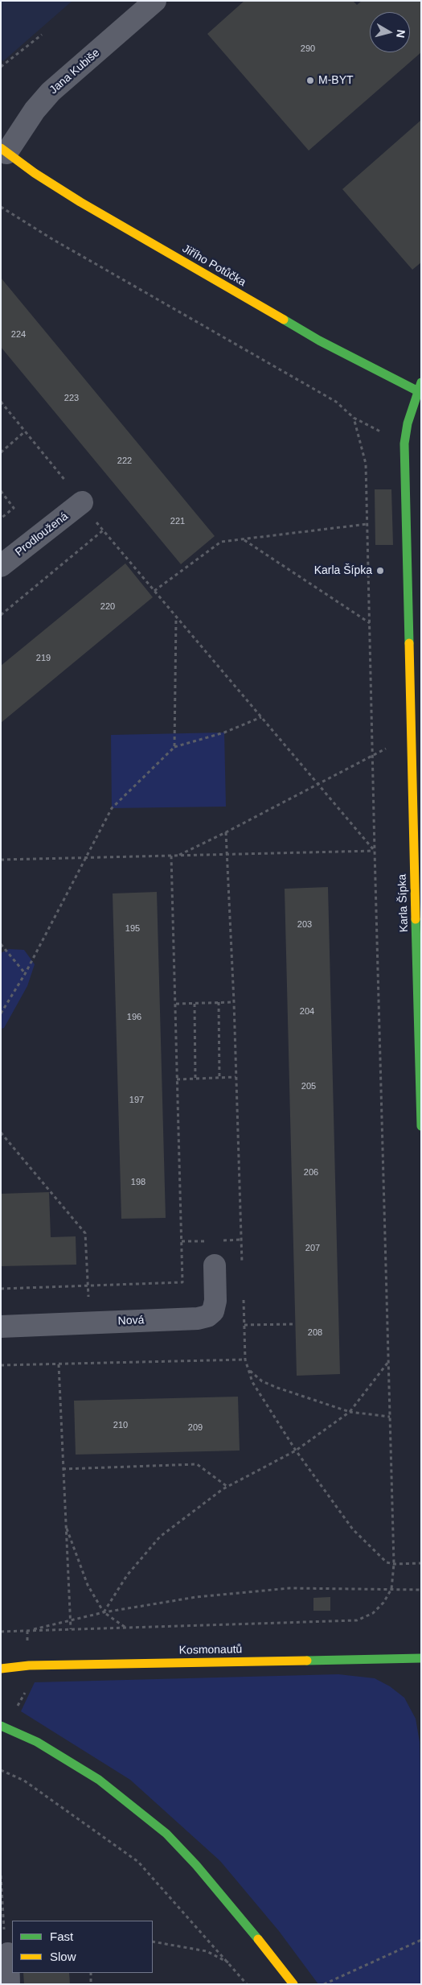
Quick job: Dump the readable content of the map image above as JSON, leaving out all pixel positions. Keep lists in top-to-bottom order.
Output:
{
  "streets": {
    "street": [
      "Jana Kubiše",
      "Jiřího Potůčka",
      "Prodloužená",
      "Karla Šípka",
      "Nová",
      "Kosmonautů"
    ]
  },
  "crossings": [
    ["Jana Kubiše", "Jiřího Potůčka"],
    ["Jiřího Potůčka", "Karla Šípka"]
  ],
  "places": ["M-BYT", "Karla Šípka"],
  "house_numbers": [
    "290",
    "224",
    "223",
    "222",
    "221",
    "220",
    "219",
    "203",
    "195",
    "204",
    "196",
    "205",
    "197",
    "206",
    "198",
    "207",
    "208",
    "210",
    "209"
  ],
  "legend": ["Fast", "Slow"],
  "north": "right"
}
